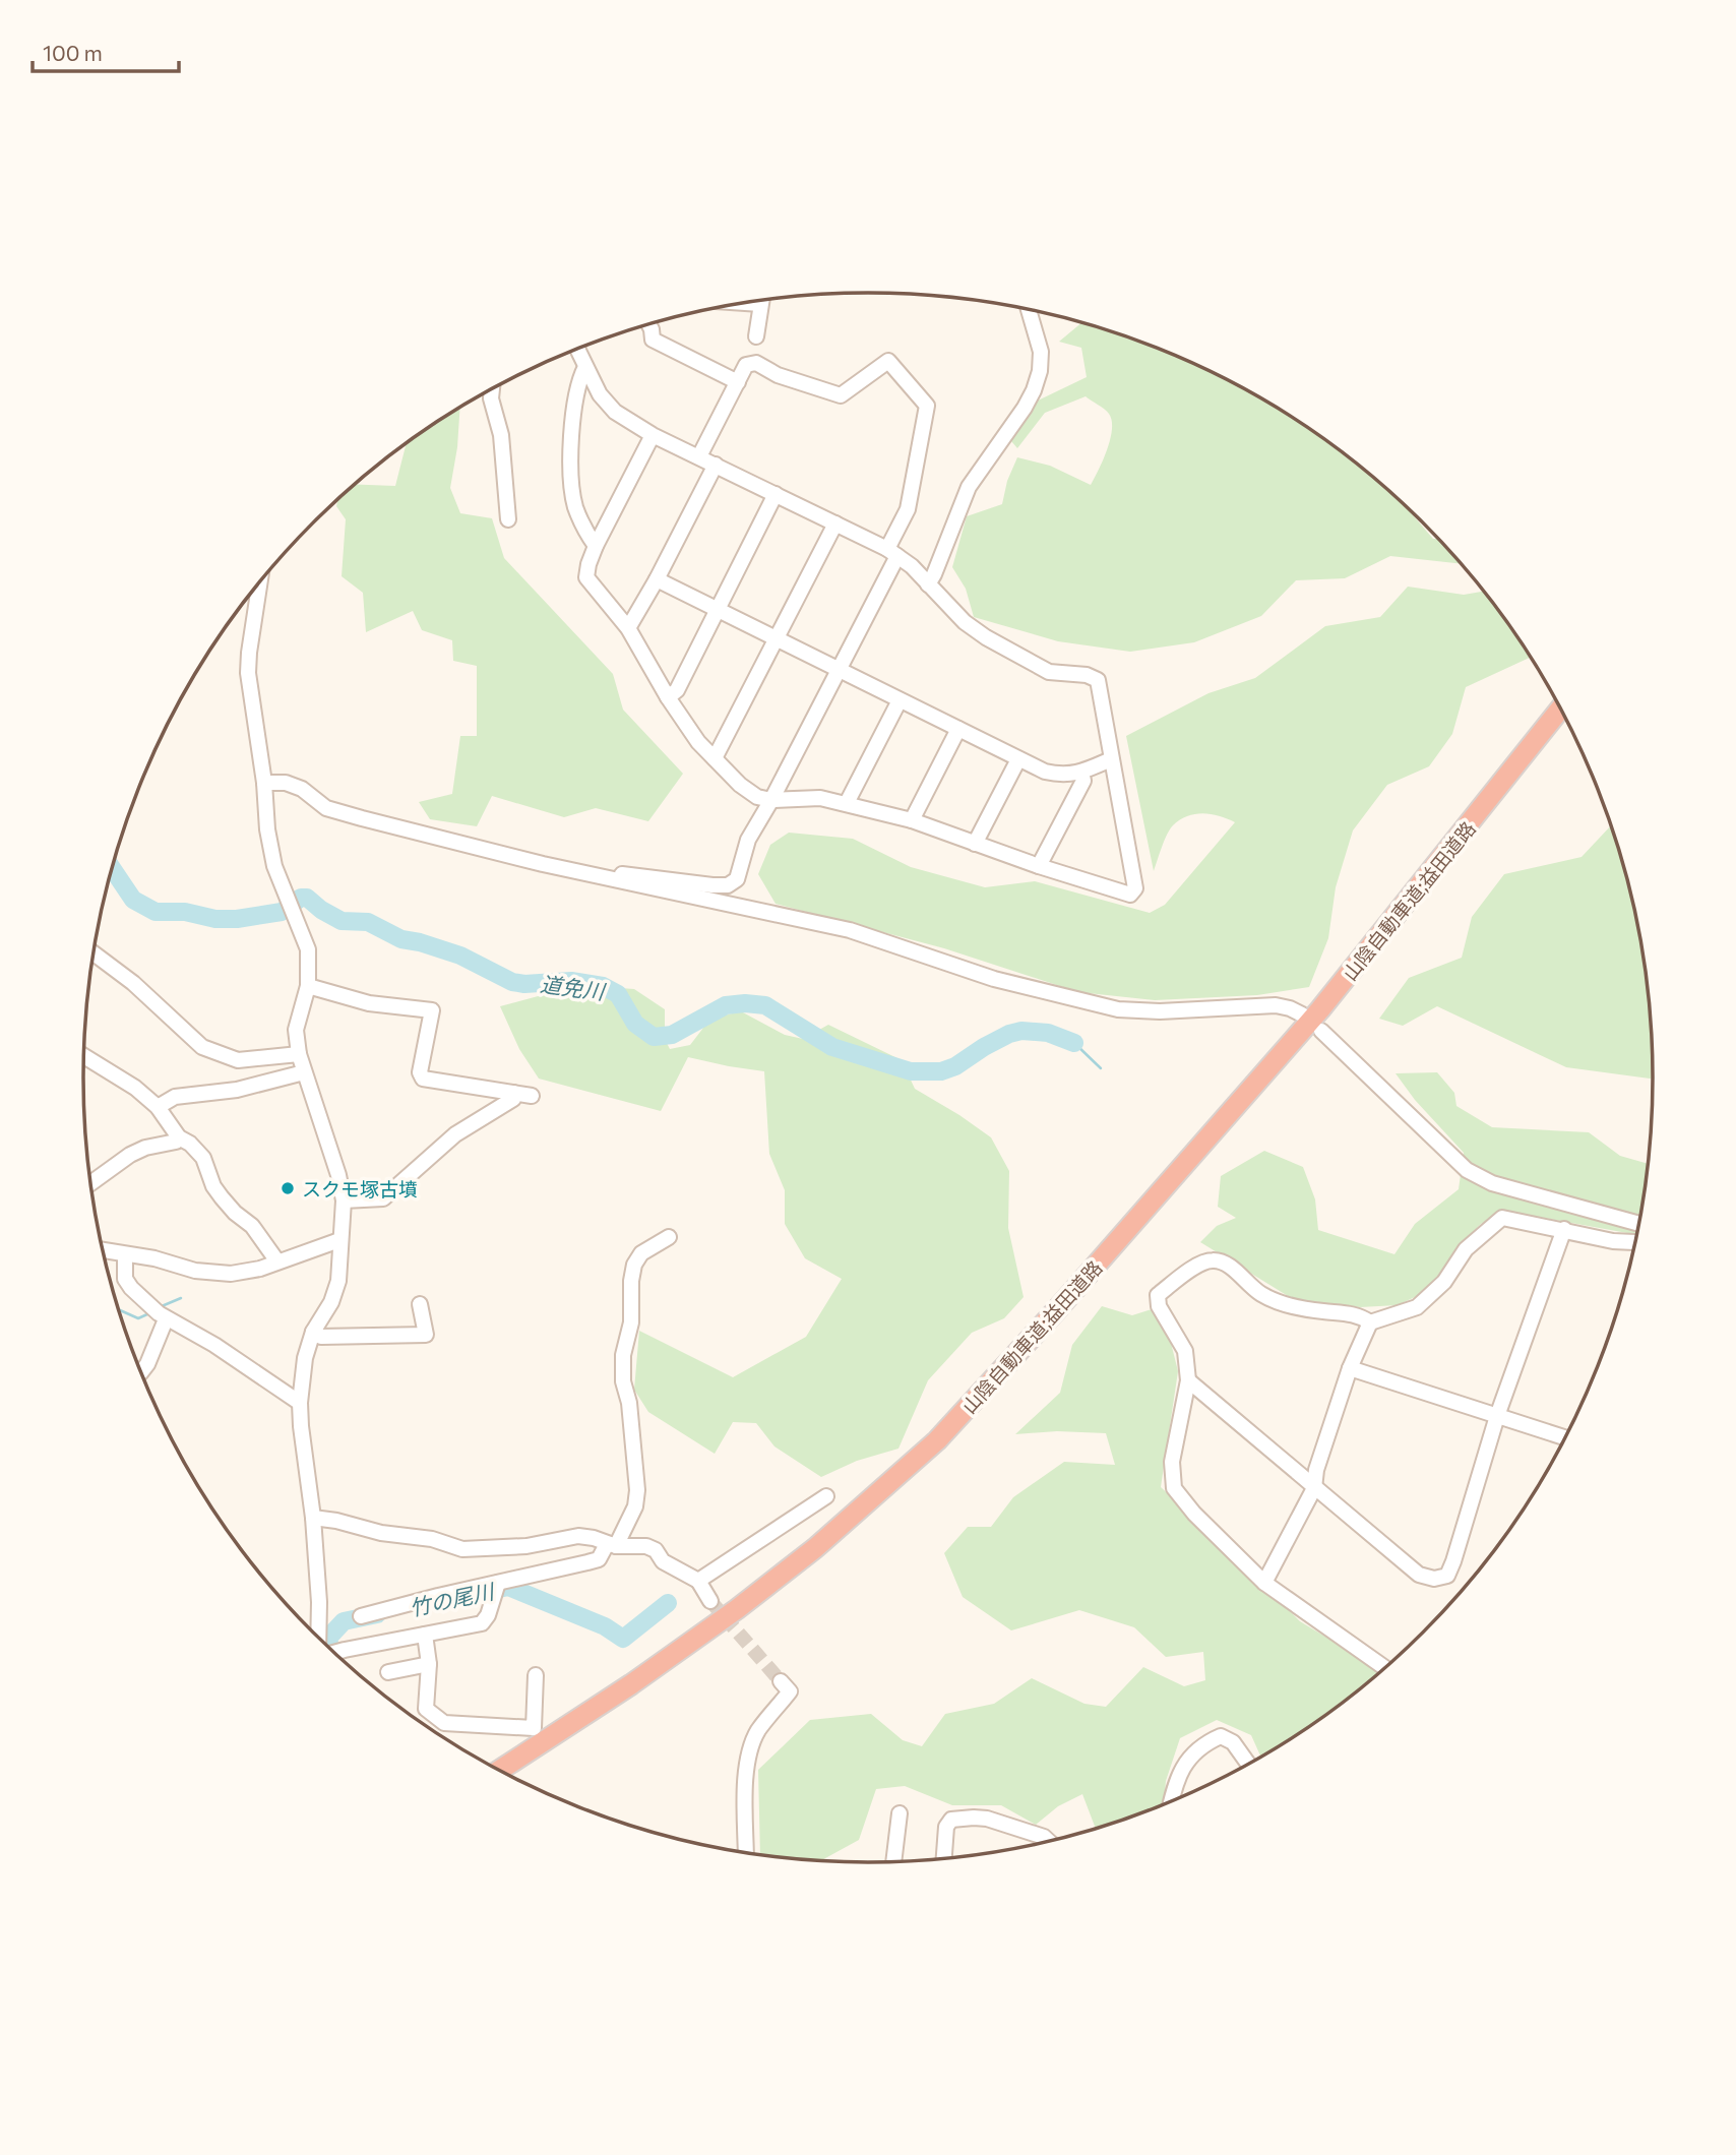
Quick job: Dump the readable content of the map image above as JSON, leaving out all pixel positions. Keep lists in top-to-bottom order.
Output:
{
  "streets": {
    "highway": ["山陰自動車道;益田道路"]
  },
  "water": ["道免川", "竹の尾川"],
  "places": ["スクモ塚古墳"],
  "scale_bar": "100 m"
}
